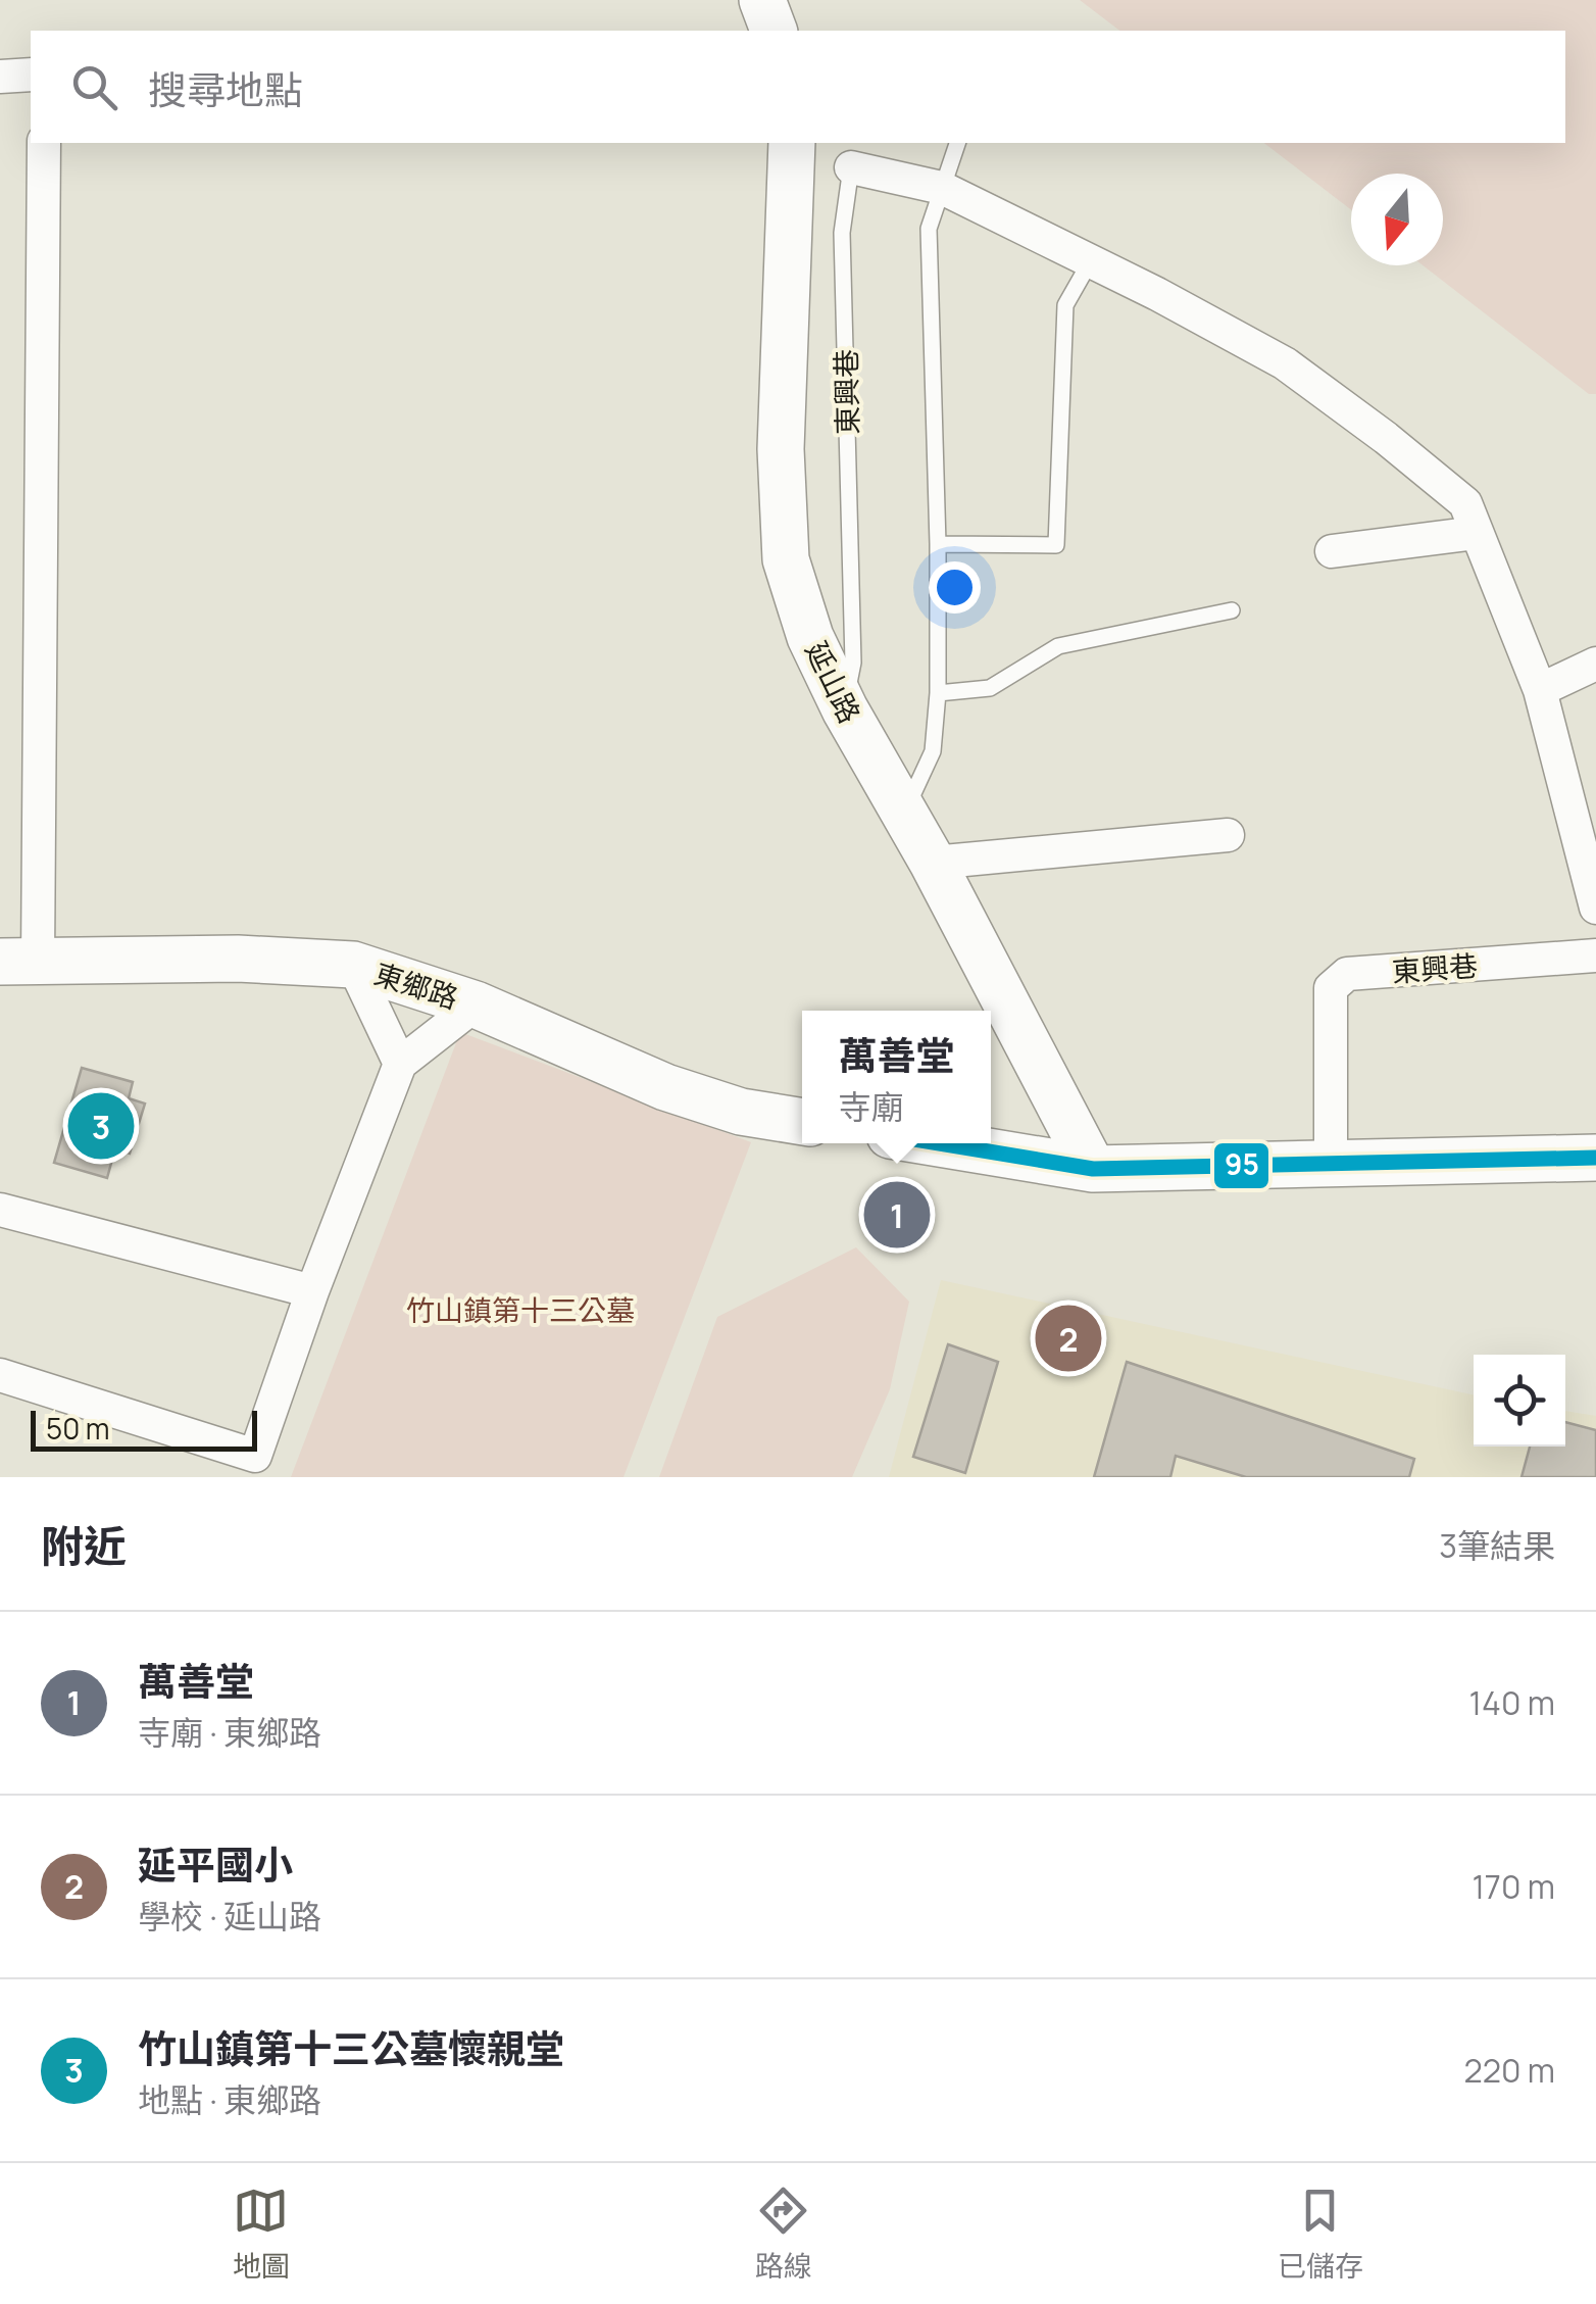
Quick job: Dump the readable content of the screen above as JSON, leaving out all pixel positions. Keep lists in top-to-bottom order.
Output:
{
  "streets": {
    "main road": ["延山路", "東鄉路"],
    "street": ["東興巷"]
  },
  "crossings": [
    ["東興巷", "延山路"]
  ],
  "parks": ["竹山鎮第十三公墓"],
  "lines": ["transit line 95"],
  "scale_bar": "50 m",
  "north": "bottom",
  "page": {
    "search": "搜尋地點",
    "popup": ["萬善堂", "寺廟"],
    "pins": ["3", "1", "2"],
    "scale": "50 m",
    "heading": ["附近", "3筆結果"],
    "list": [
      {
        "mark": "1",
        "name": "萬善堂",
        "note": "寺廟 · 東鄉路",
        "value": "140 m"
      },
      {
        "mark": "2",
        "name": "延平國小",
        "note": "學校 · 延山路",
        "value": "170 m"
      },
      {
        "mark": "3",
        "name": "竹山鎮第十三公墓懷親堂",
        "note": "地點 · 東鄉路",
        "value": "220 m"
      }
    ],
    "nav": ["地圖", "路線", "已儲存"]
  }
}
